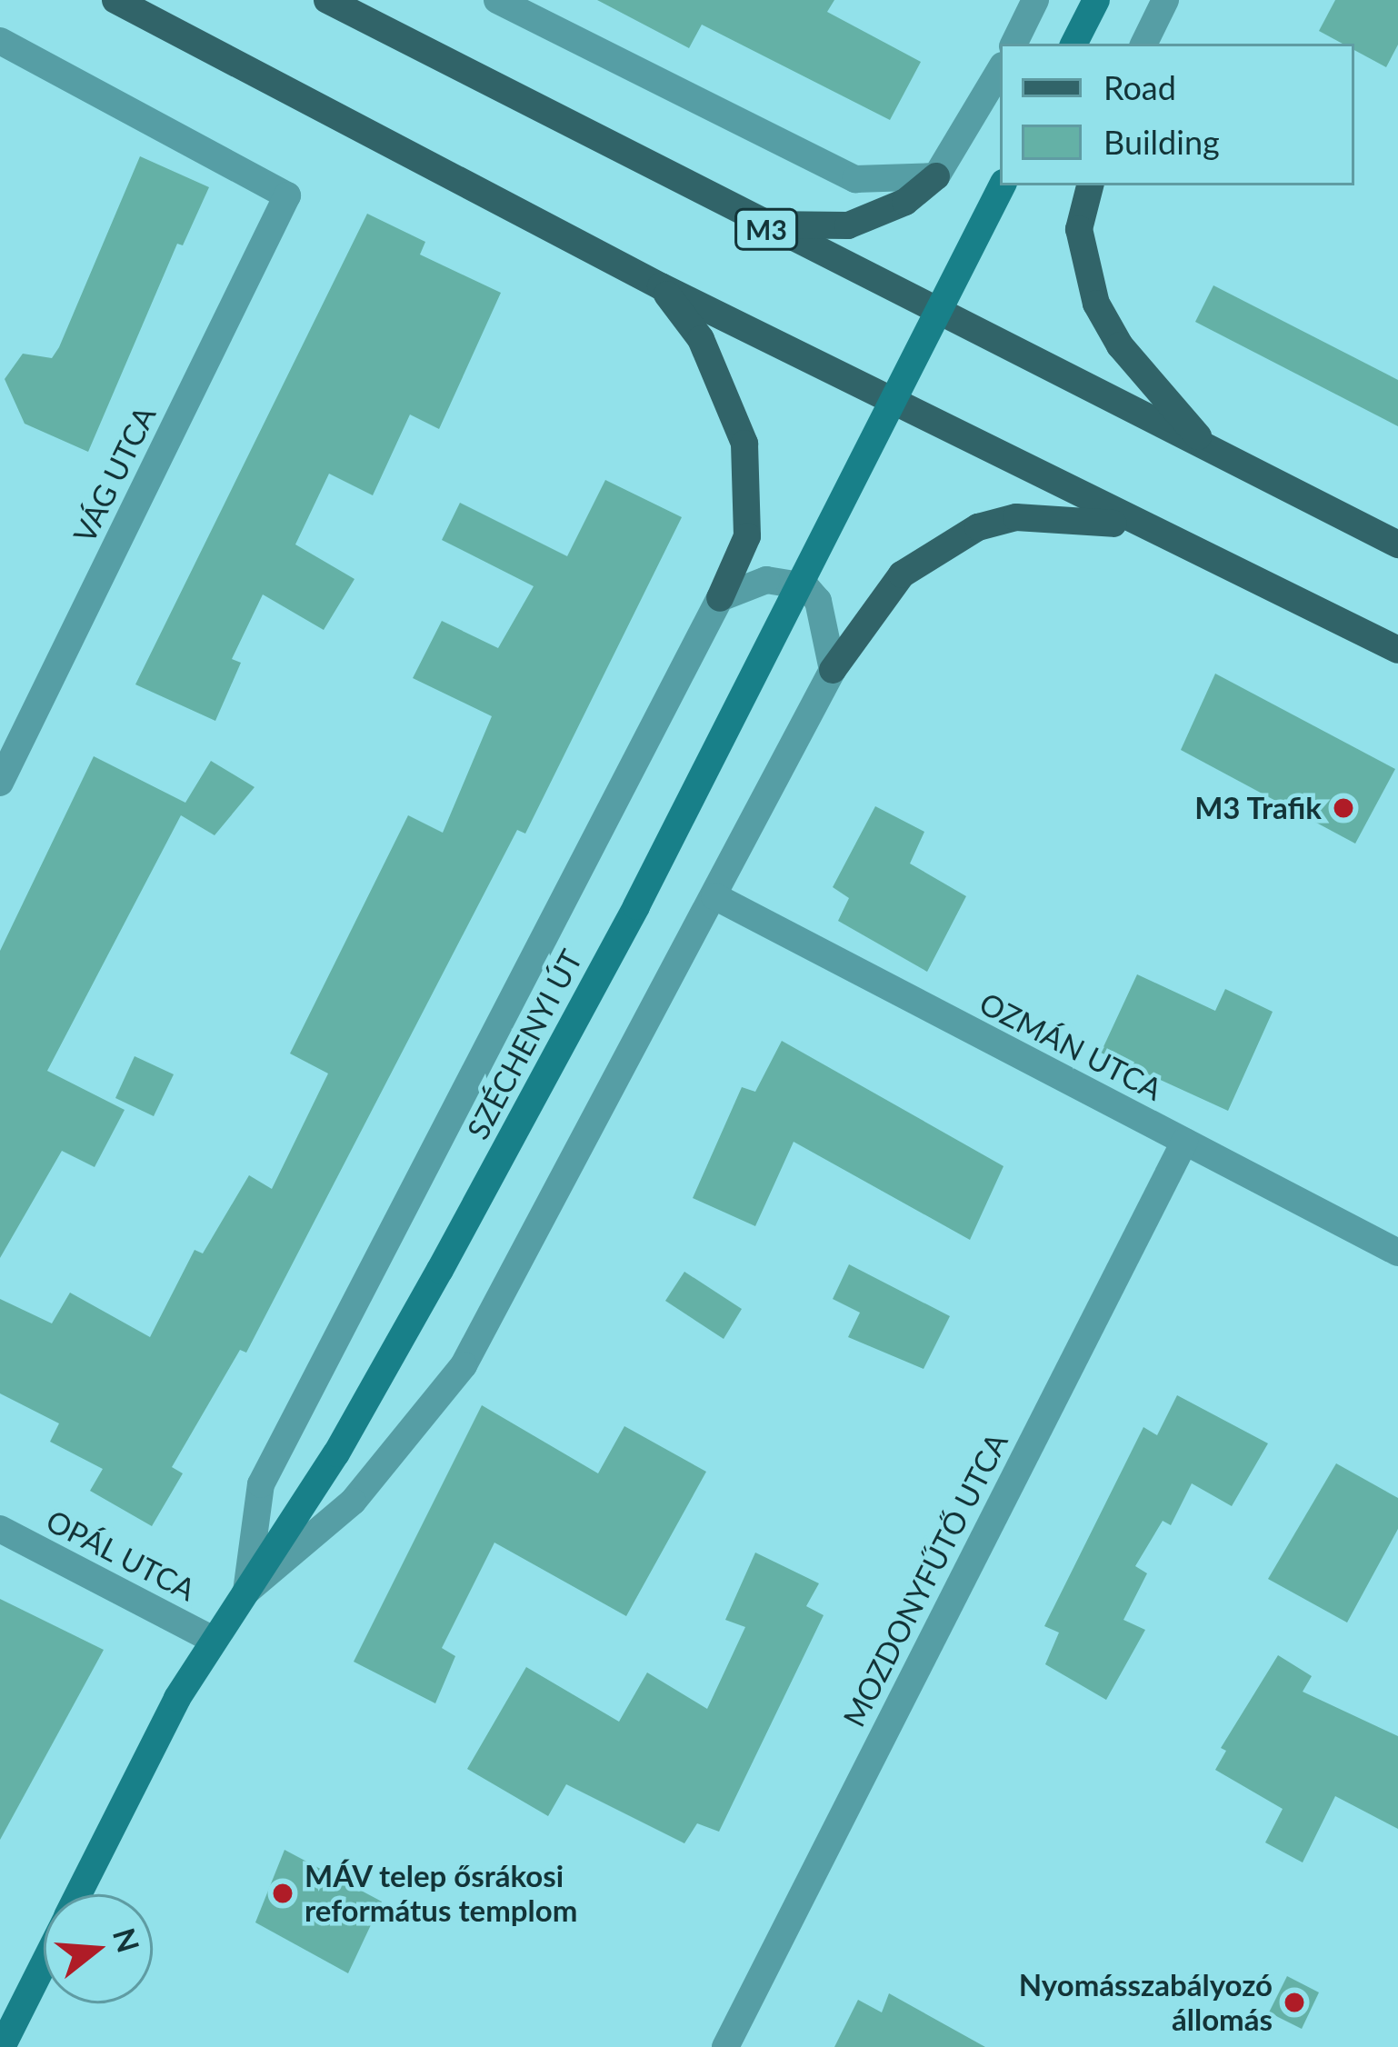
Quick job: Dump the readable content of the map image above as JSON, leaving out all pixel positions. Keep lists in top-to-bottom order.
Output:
{
  "streets": {
    "main road": ["M3"],
    "street": [
      "VÁG UTCA",
      "SZÉCHENYI ÚT",
      "OZMÁN UTCA",
      "OPÁL UTCA",
      "MOZDONYFŰTŐ UTCA"
    ]
  },
  "crossings": [
    ["SZÉCHENYI ÚT", "OPÁL UTCA"],
    ["OZMÁN UTCA", "MOZDONYFŰTŐ UTCA"]
  ],
  "places": ["M3 Trafik", "MÁV telep ősrákosi református templom", "Nyomásszabályozó állomás"],
  "legend": ["Road", "Building"],
  "north": "right"
}
